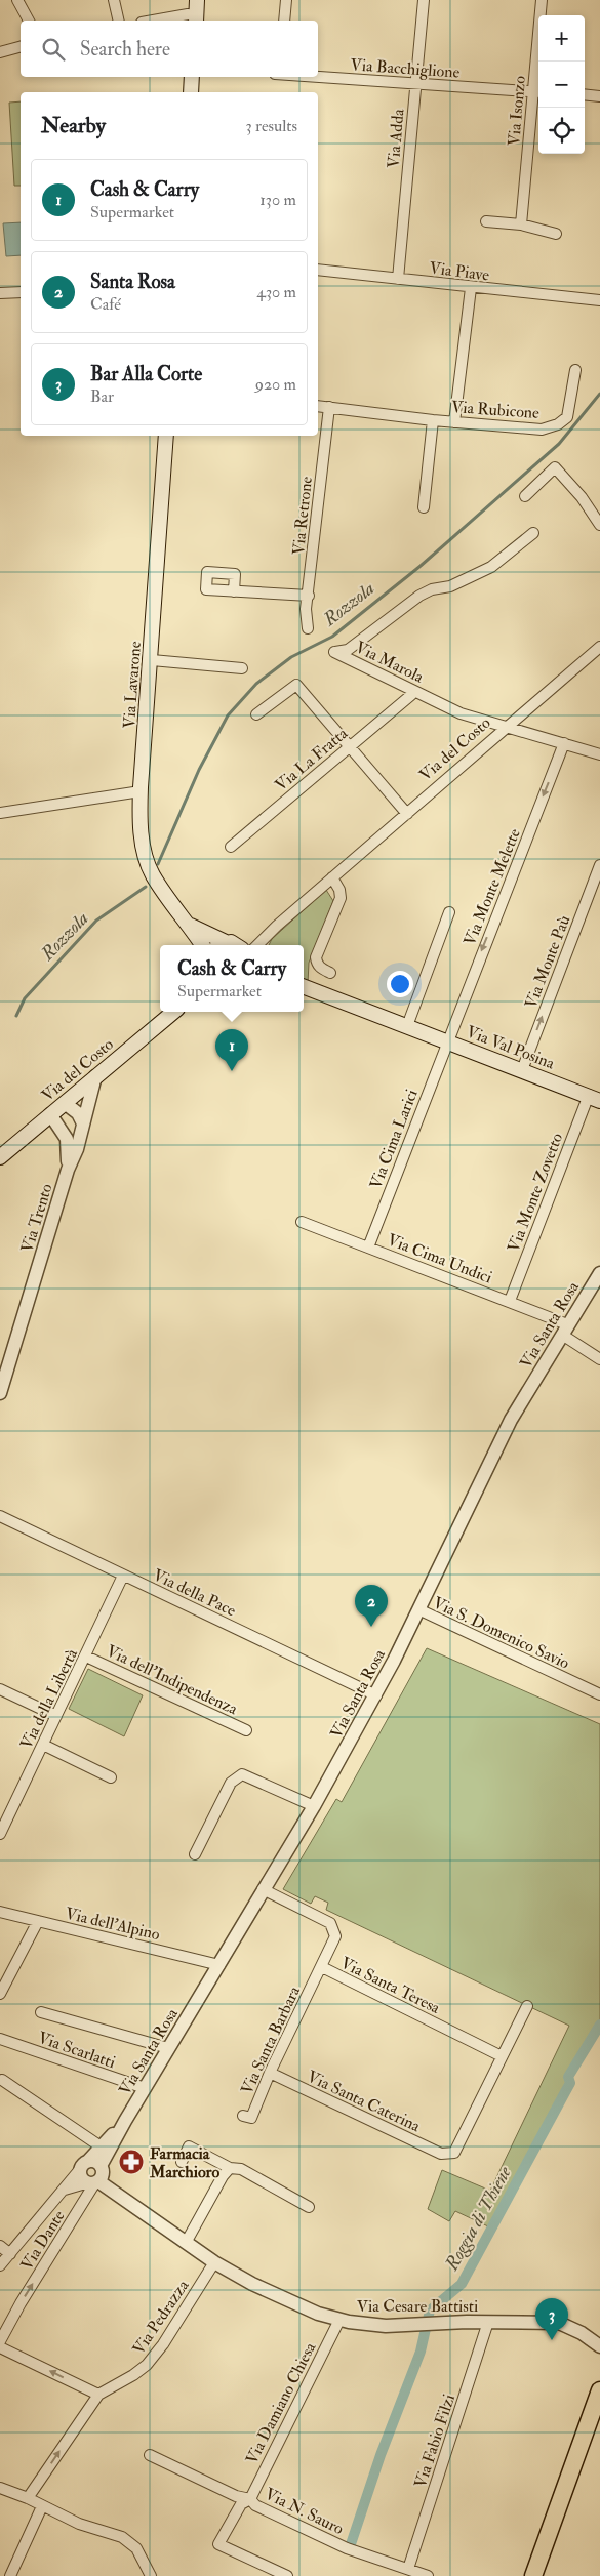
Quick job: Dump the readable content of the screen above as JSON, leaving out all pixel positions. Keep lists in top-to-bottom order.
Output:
{
  "streets": {
    "main road": ["Via Lavarone", "Via del Costo", "Via Val Posina"],
    "street": [
      "Via Bacchiglione",
      "Via Isonzo",
      "Via Adda",
      "Via Piave",
      "Via Rubicone",
      "Via Retrone",
      "Via Marola",
      "Via La Fratta",
      "Via Monte Melette",
      "Via Monte Paù",
      "Via Cima Larici",
      "Via Monte Zovetto",
      "Via Trento",
      "Via Cima Undici",
      "Via Santa Rosa",
      "Via della Pace",
      "Via S. Domenico Savio",
      "Via dell'Indipendenza",
      "Via della Libertà",
      "Via dell'Alpino",
      "Via Santa Teresa",
      "Via Santa Barbara",
      "Via Scarlatti",
      "Via Santa Caterina",
      "Via Dante",
      "Via Cesare Battisti",
      "Via Pedrazza",
      "Via Damiano Chiesa",
      "Via Fabio Filzi",
      "Via N. Sauro"
    ]
  },
  "crossings": [
    ["Via Bacchiglione", "Via Isonzo"],
    ["Via Bacchiglione", "Via Adda"],
    ["Via Adda", "Via Piave"],
    ["Via Rubicone", "Via Retrone"],
    ["Via Marola", "Via del Costo"],
    ["Via del Costo", "Via Trento"],
    ["Via Monte Melette", "Via Val Posina"],
    ["Via Monte Melette", "Via Cima Larici"],
    ["Via Monte Paù", "Via Val Posina"],
    ["Via Val Posina", "Via Cima Larici"],
    ["Via Val Posina", "Via Monte Zovetto"],
    ["Via Cima Larici", "Via Cima Undici"],
    ["Via Monte Zovetto", "Via Cima Undici"],
    ["Via Cima Undici", "Via Santa Rosa"],
    ["Via Santa Rosa", "Via della Pace"],
    ["Via Santa Rosa", "Via S. Domenico Savio"],
    ["Via Santa Rosa", "Via dell'Alpino"],
    ["Via Santa Rosa", "Via Santa Teresa"],
    ["Via Santa Rosa", "Via Scarlatti"],
    ["Via Santa Rosa", "Via Dante"],
    ["Via Santa Rosa", "Via Cesare Battisti"],
    ["Via della Pace", "Via della Libertà"],
    ["Via dell'Indipendenza", "Via della Libertà"],
    ["Via Santa Teresa", "Via Santa Barbara"],
    ["Via Santa Teresa", "Via Santa Caterina"],
    ["Via Santa Barbara", "Via Santa Caterina"],
    ["Via Dante", "Via Cesare Battisti"],
    ["Via Cesare Battisti", "Via Pedrazza"],
    ["Via Cesare Battisti", "Via Damiano Chiesa"],
    ["Via Cesare Battisti", "Via Fabio Filzi"],
    ["Via Damiano Chiesa", "Via N. Sauro"],
    ["Via Fabio Filzi", "Via N. Sauro"]
  ],
  "one_way": ["Via Monte Paù", "Via Dante", "Via Pedrazza"],
  "water": ["Rozzola", "Roggia di Thiene"],
  "places": {
    "pharmacy": ["Farmacia Marchioro"]
  },
  "page": {
    "map_buttons": ["+", "−"],
    "search": "Search here",
    "heading": ["Nearby", "3 results"],
    "list": [
      {
        "mark": "1",
        "name": "Cash & Carry",
        "note": "Supermarket",
        "value": "130 m"
      },
      {
        "mark": "2",
        "name": "Santa Rosa",
        "note": "Café",
        "value": "430 m"
      },
      {
        "mark": "3",
        "name": "Bar Alla Corte",
        "note": "Bar",
        "value": "920 m"
      }
    ],
    "popup": ["Cash & Carry", "Supermarket"],
    "pins": ["1", "2", "3"]
  }
}
